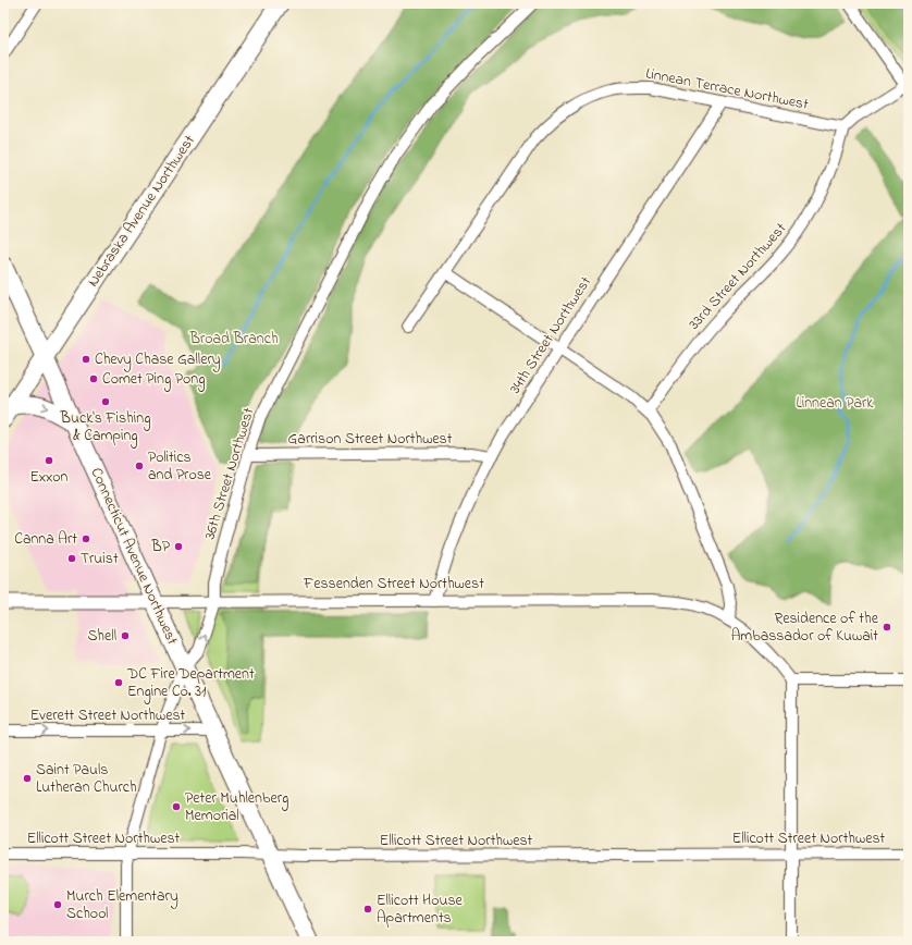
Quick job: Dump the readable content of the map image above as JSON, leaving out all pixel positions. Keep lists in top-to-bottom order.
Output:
{
  "streets": {
    "main road": ["Nebraska Avenue Northwest", "Connecticut Avenue Northwest"],
    "street": [
      "Linnean Terrace Northwest",
      "33rd Street Northwest",
      "34th Street Northwest",
      "Garrison Street Northwest",
      "36th Street Northwest",
      "Fessenden Street Northwest",
      "Everett Street Northwest",
      "Ellicott Street Northwest"
    ]
  },
  "crossings": [
    ["Linnean Terrace Northwest", "33rd Street Northwest"],
    ["Linnean Terrace Northwest", "34th Street Northwest"],
    ["Nebraska Avenue Northwest", "Connecticut Avenue Northwest"],
    ["34th Street Northwest", "Garrison Street Northwest"],
    ["34th Street Northwest", "Fessenden Street Northwest"],
    ["Garrison Street Northwest", "36th Street Northwest"],
    ["36th Street Northwest", "Connecticut Avenue Northwest"],
    ["36th Street Northwest", "Fessenden Street Northwest"],
    ["36th Street Northwest", "Everett Street Northwest"],
    ["36th Street Northwest", "Ellicott Street Northwest"],
    ["Connecticut Avenue Northwest", "Fessenden Street Northwest"],
    ["Connecticut Avenue Northwest", "Everett Street Northwest"],
    ["Connecticut Avenue Northwest", "Ellicott Street Northwest"]
  ],
  "one_way": ["Everett Street Northwest"],
  "parks": ["Broad Branch", "Linnean Park"],
  "places": [
    "Chevy Chase Gallery",
    "Comet Ping Pong",
    "Buck's Fishing & Camping",
    "Exxon",
    "Politics and Prose",
    "Canna Art",
    "BP",
    "Truist",
    "Residence of the Ambassador of Kuwait",
    "Shell",
    "DC Fire Department Engine Co. 31",
    "Saint Pauls Lutheran Church",
    "Peter Muhlenberg Memorial",
    "Murch Elementary School",
    "Ellicott House Apartments"
  ]
}
